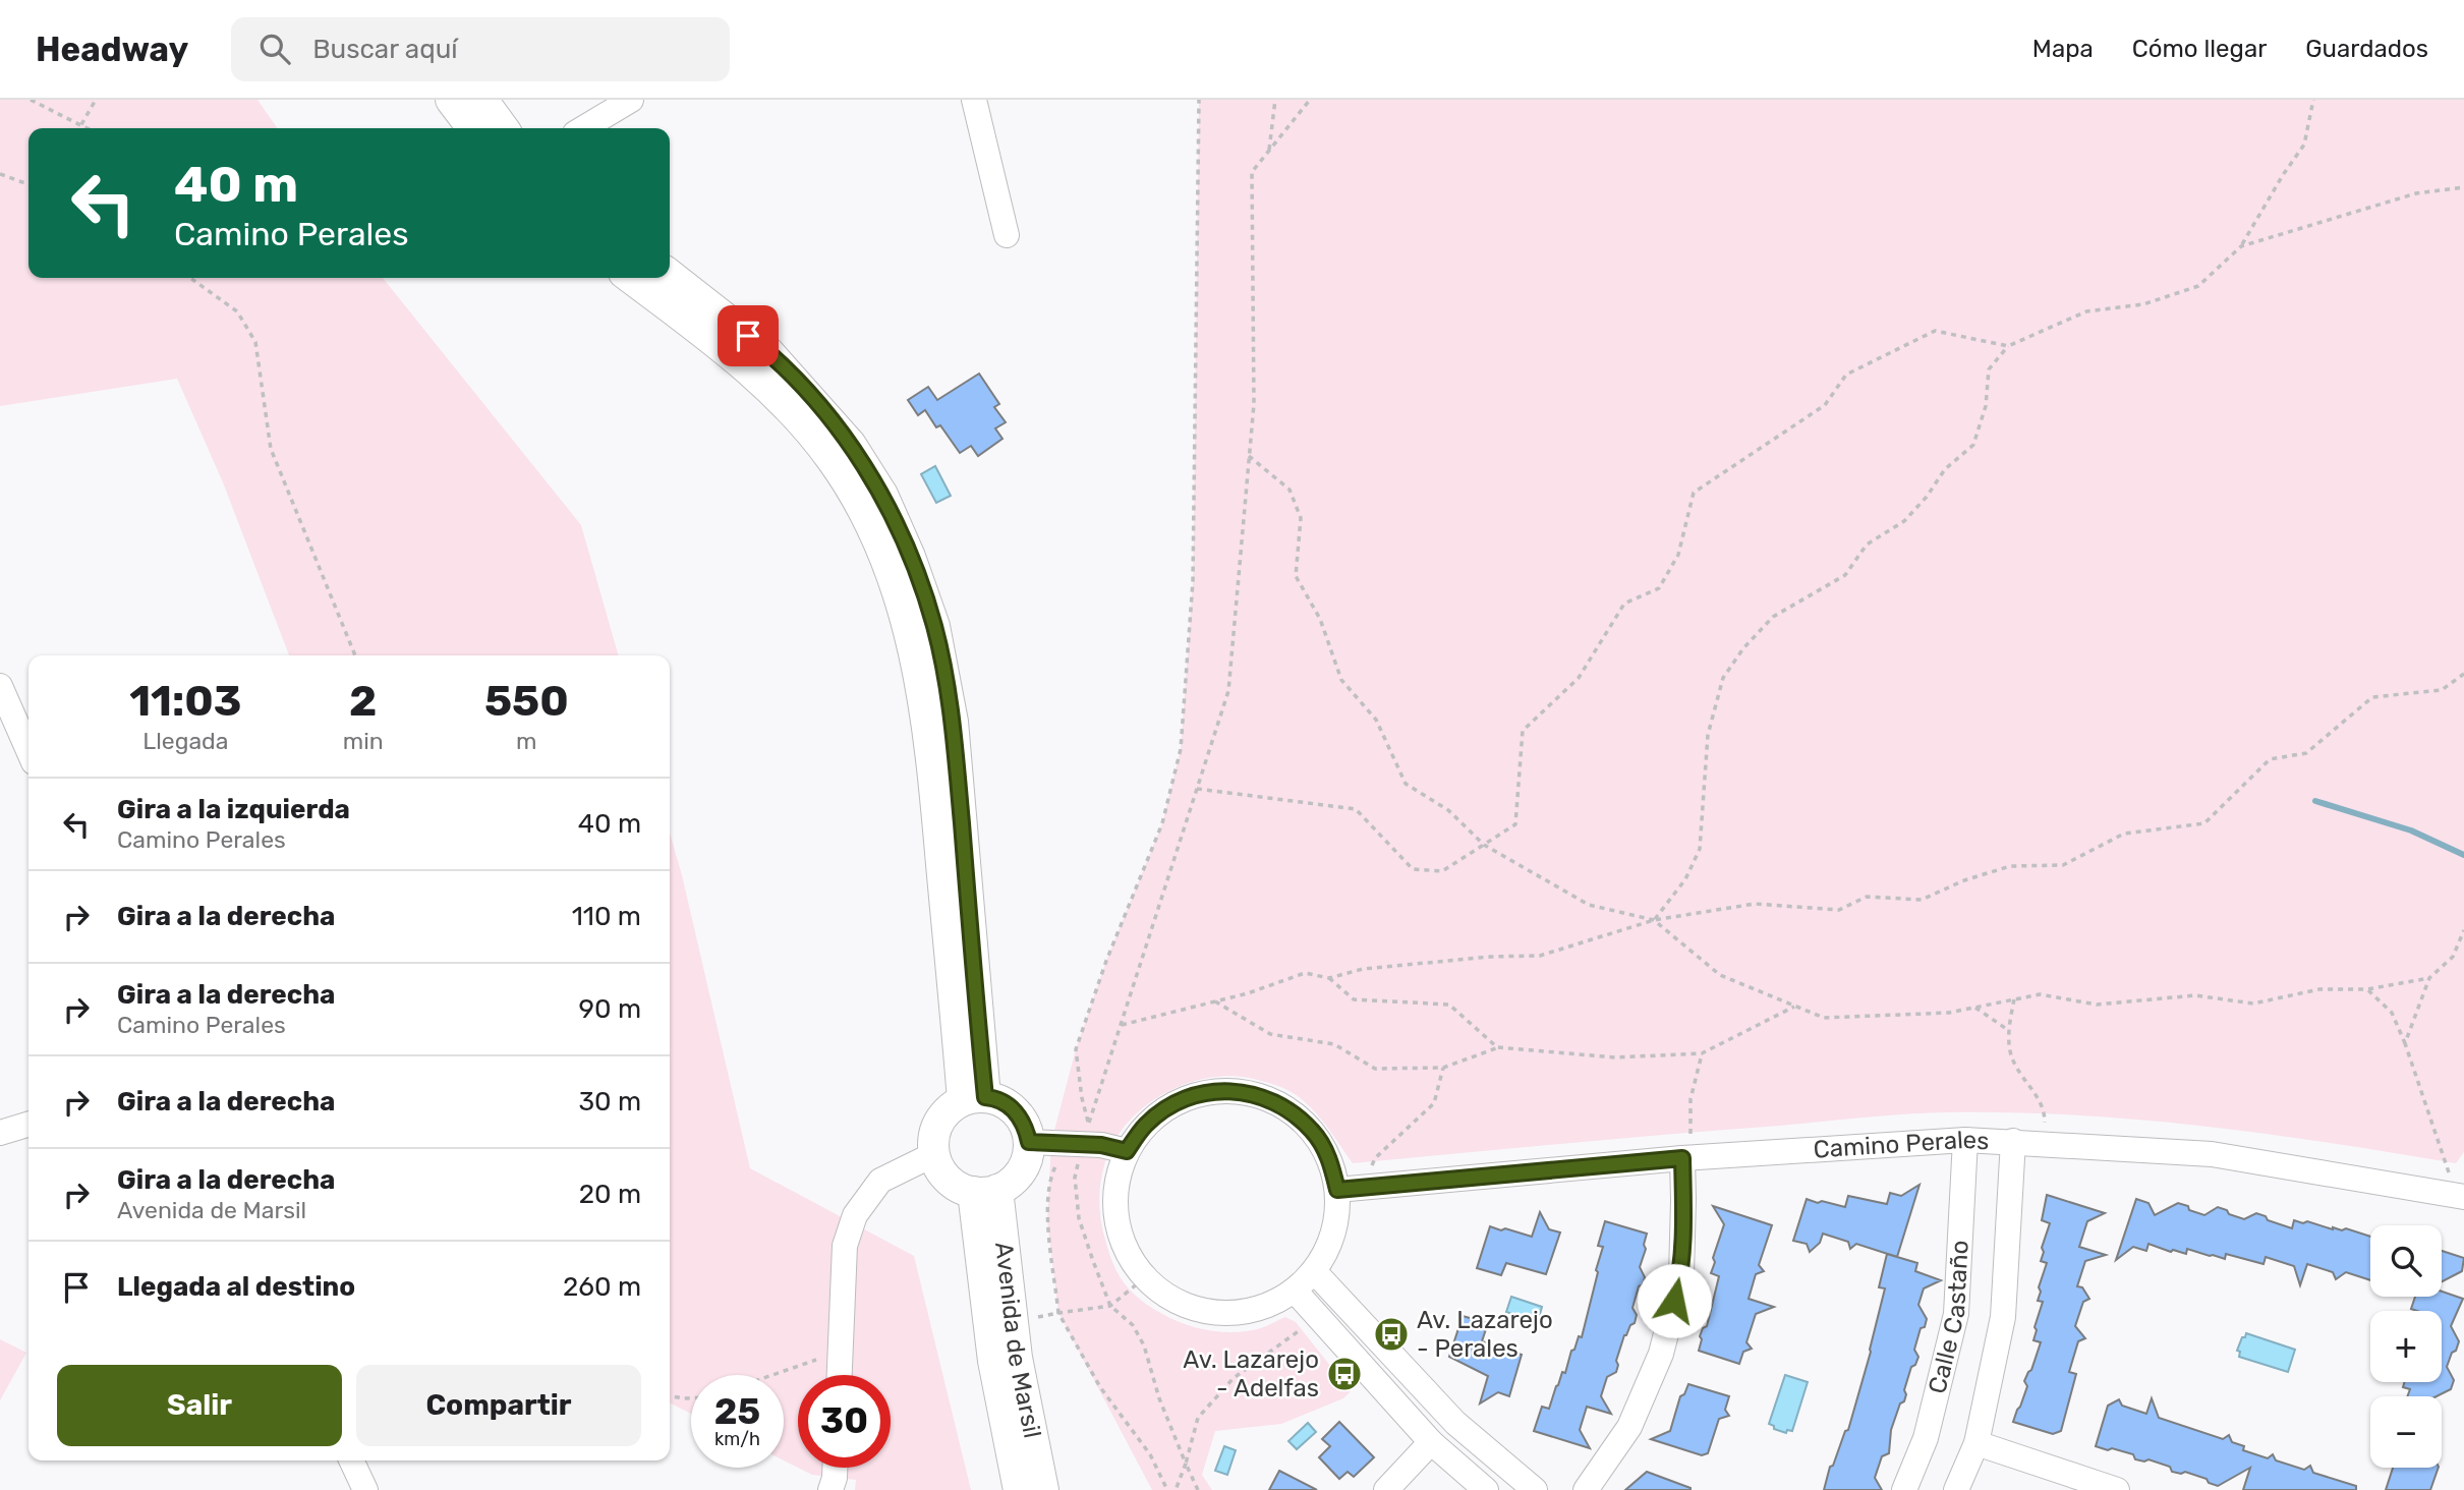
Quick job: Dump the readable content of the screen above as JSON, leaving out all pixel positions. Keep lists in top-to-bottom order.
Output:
{
  "streets": {
    "street": ["Camino Perales", "Calle Castaño", "Avenida de Marsil"]
  },
  "crossings": [
    ["Camino Perales", "Calle Castaño"]
  ],
  "places": {
    "bus stop": ["Av. Lazarejo - Perales", "Av. Lazarejo - Adelfas"]
  },
  "page": {
    "header": "Headway",
    "search": "Buscar aquí",
    "nav": ["Mapa", "Cómo llegar", "Guardados"],
    "turn": ["40 m", "Camino Perales"],
    "eta": [
      "11:03",
      "Llegada",
      "2",
      "min",
      "550",
      "m"
    ],
    "list": [
      {
        "name": "Gira a la izquierda",
        "note": "Camino Perales",
        "value": "40 m"
      },
      {
        "name": "Gira a la derecha",
        "value": "110 m"
      },
      {
        "name": "Gira a la derecha",
        "note": "Camino Perales",
        "value": "90 m"
      },
      {
        "name": "Gira a la derecha",
        "value": "30 m"
      },
      {
        "name": "Gira a la derecha",
        "note": "Avenida de Marsil",
        "value": "20 m"
      },
      {
        "name": "Llegada al destino",
        "value": "260 m"
      }
    ],
    "map_buttons": ["+", "−"],
    "buttons": ["Salir", "Compartir"],
    "speed": "25 km/h",
    "limit": "30"
  }
}
